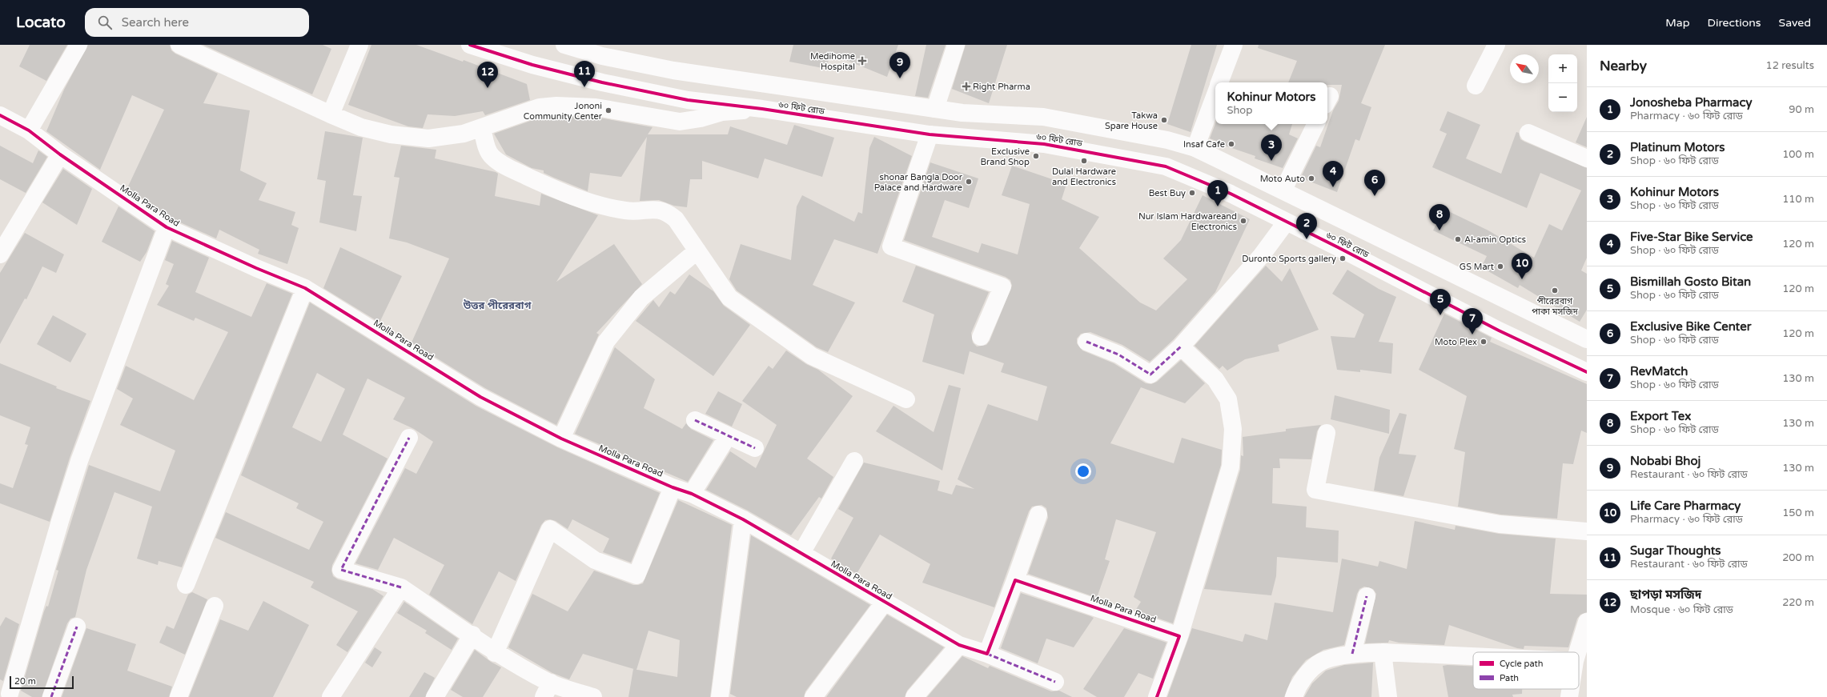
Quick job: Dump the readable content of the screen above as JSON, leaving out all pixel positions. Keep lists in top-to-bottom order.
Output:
{
  "streets": {
    "street": ["৬০ ফিট রোড", "Molla Para Road"]
  },
  "districts": ["উত্তর পীরেরবাগ"],
  "places": {
    "health": ["Medihome Hospital", "Right Pharma"],
    "other": [
      "Jononi Community Center",
      "Takwa Spare House",
      "Insaf Cafe",
      "Exclusive Brand Shop",
      "Dulal Hardware and Electronics",
      "Moto Auto",
      "shonar Bangla Door Palace and Hardware",
      "Best Buy",
      "Nur Islam Hardwareand Electronics",
      "Al-amin Optics",
      "Duronto Sports gallery",
      "GS Mart",
      "পীরেরবাগ পাকা মসজিদ",
      "Moto Plex"
    ]
  },
  "legend": ["Cycle path", "Path"],
  "scale_bar": "20 m",
  "north": "top left",
  "page": {
    "header": "Locato",
    "search": "Search here",
    "nav": ["Map", "Directions", "Saved"],
    "heading": ["Nearby", "12 results"],
    "pins": [
      "9",
      "11",
      "12",
      "3",
      "4",
      "6",
      "1",
      "8",
      "2",
      "10",
      "5",
      "7"
    ],
    "map_buttons": ["+", "−"],
    "popup": ["Kohinur Motors", "Shop"],
    "list": [
      {
        "mark": "1",
        "name": "Jonosheba Pharmacy",
        "note": "Pharmacy · ৬০ ফিট রোড",
        "value": "90 m"
      },
      {
        "mark": "2",
        "name": "Platinum Motors",
        "note": "Shop · ৬০ ফিট রোড",
        "value": "100 m"
      },
      {
        "mark": "3",
        "name": "Kohinur Motors",
        "note": "Shop · ৬০ ফিট রোড",
        "value": "110 m"
      },
      {
        "mark": "4",
        "name": "Five-Star Bike Service",
        "note": "Shop · ৬০ ফিট রোড",
        "value": "120 m"
      },
      {
        "mark": "5",
        "name": "Bismillah Gosto Bitan",
        "note": "Shop · ৬০ ফিট রোড",
        "value": "120 m"
      },
      {
        "mark": "6",
        "name": "Exclusive Bike Center",
        "note": "Shop · ৬০ ফিট রোড",
        "value": "120 m"
      },
      {
        "mark": "7",
        "name": "RevMatch",
        "note": "Shop · ৬০ ফিট রোড",
        "value": "130 m"
      },
      {
        "mark": "8",
        "name": "Export Tex",
        "note": "Shop · ৬০ ফিট রোড",
        "value": "130 m"
      },
      {
        "mark": "9",
        "name": "Nobabi Bhoj",
        "note": "Restaurant · ৬০ ফিট রোড",
        "value": "130 m"
      },
      {
        "mark": "10",
        "name": "Life Care Pharmacy",
        "note": "Pharmacy · ৬০ ফিট রোড",
        "value": "150 m"
      },
      {
        "mark": "11",
        "name": "Sugar Thoughts",
        "note": "Restaurant · ৬০ ফিট রোড",
        "value": "200 m"
      },
      {
        "mark": "12",
        "name": "ছাপড়া মসজিদ",
        "note": "Mosque · ৬০ ফিট রোড",
        "value": "220 m"
      }
    ],
    "scale": "20 m"
  }
}
